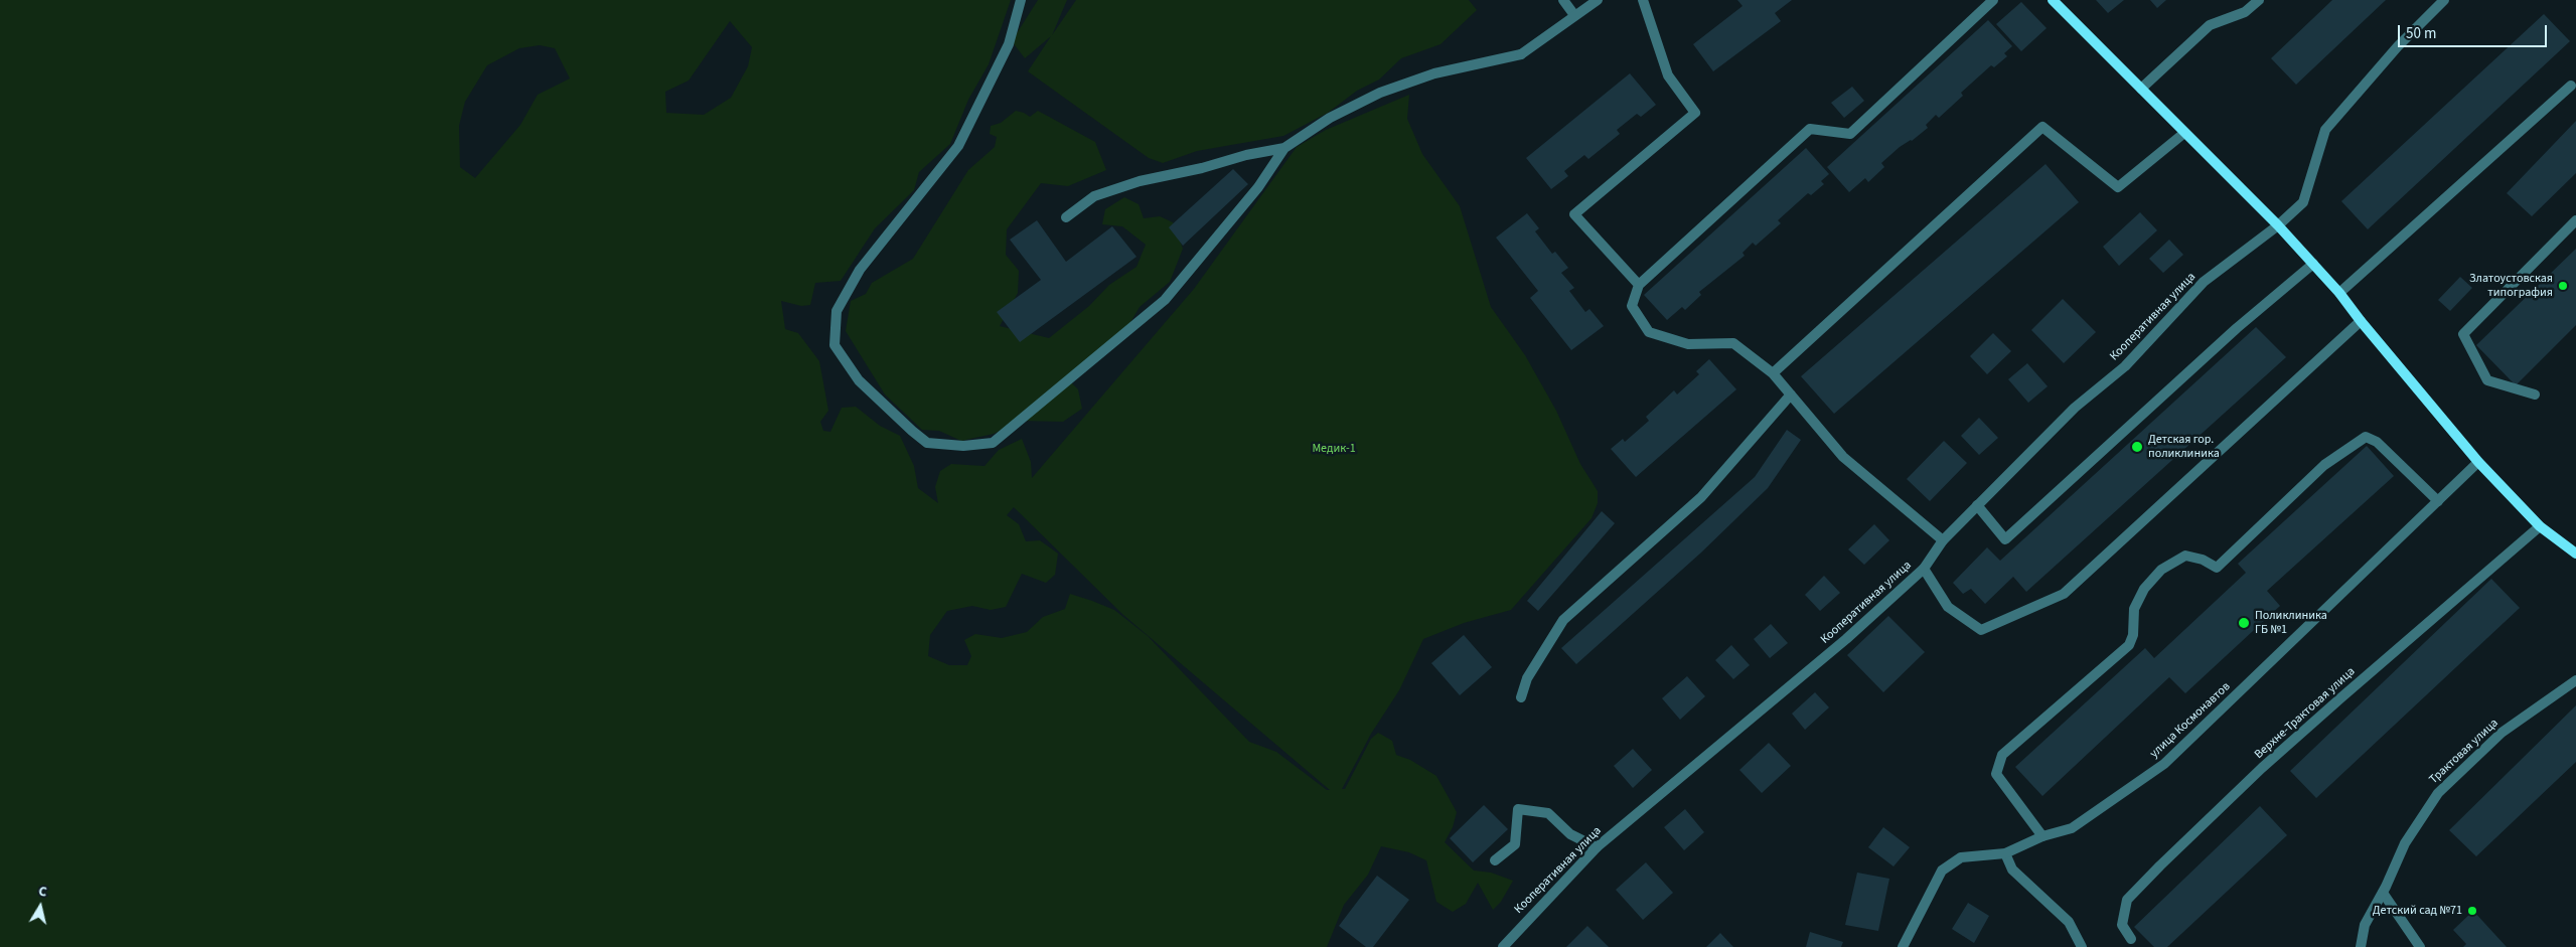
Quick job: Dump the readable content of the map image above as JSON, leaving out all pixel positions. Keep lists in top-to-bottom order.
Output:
{
  "streets": {
    "street": [
      "Кооперативная улица",
      "Верхне-Трактовая улица",
      "улица Космонавтов",
      "Трактовая улица"
    ]
  },
  "parks": ["Медик-1"],
  "places": [
    "Златоустовская типография",
    "Детская гор. поликлиника",
    "Поликлиника ГБ №1",
    "Детский сад №71"
  ],
  "scale_bar": "50 m",
  "north": "top"
}
